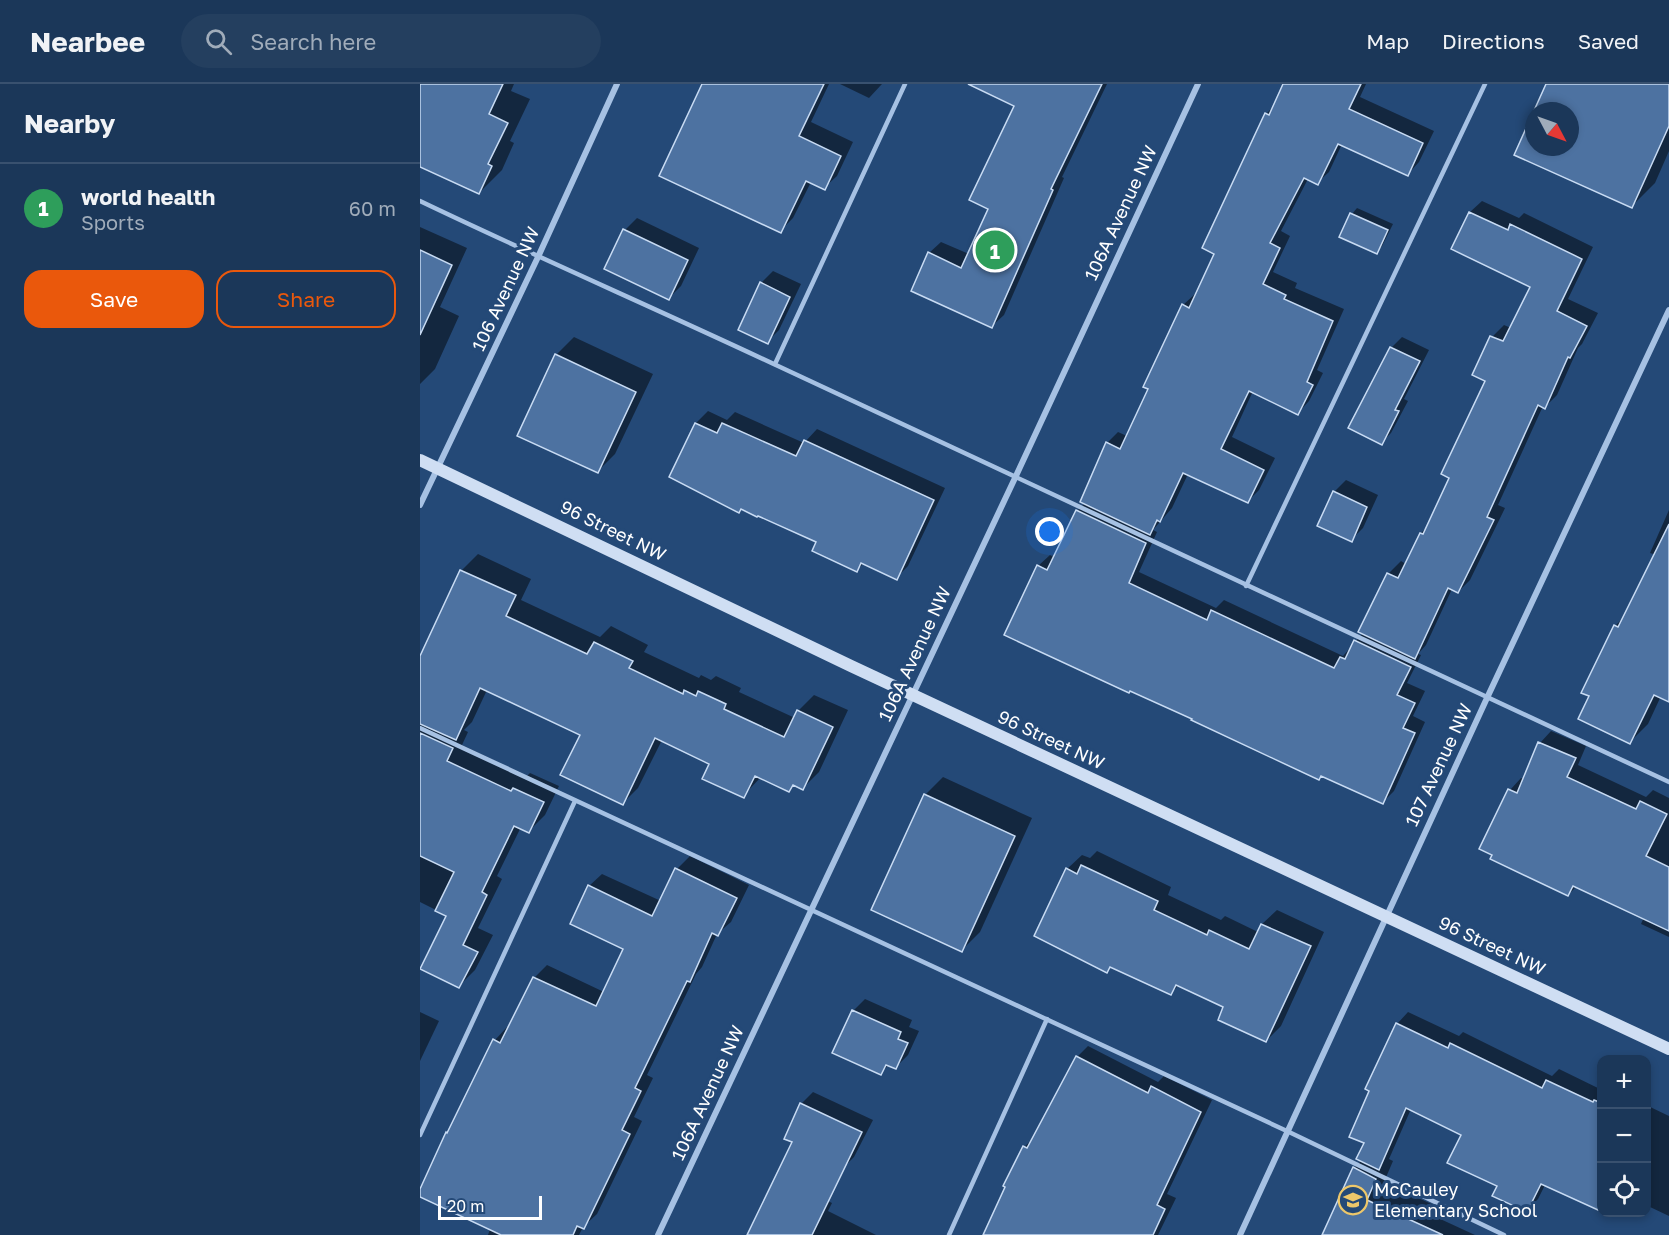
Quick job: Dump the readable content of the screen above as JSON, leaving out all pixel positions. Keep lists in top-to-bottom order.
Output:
{
  "streets": {
    "street": [
      "106A Avenue NW",
      "106 Avenue NW",
      "96 Street NW",
      "107 Avenue NW"
    ]
  },
  "crossings": [
    ["106A Avenue NW", "96 Street NW"],
    ["106 Avenue NW", "96 Street NW"],
    ["96 Street NW", "107 Avenue NW"]
  ],
  "places": {
    "school or university": ["McCauley Elementary School"]
  },
  "scale_bar": "20 m",
  "north": "bottom right",
  "page": {
    "header": "Nearbee",
    "search": "Search here",
    "nav": ["Map", "Directions", "Saved"],
    "heading": "Nearby",
    "list": [
      {
        "mark": "1",
        "name": "world health",
        "note": "Sports",
        "value": "60 m"
      }
    ],
    "pins": "1",
    "buttons": ["Save", "Share"],
    "map_buttons": ["+", "−"],
    "scale": "20 m"
  }
}
